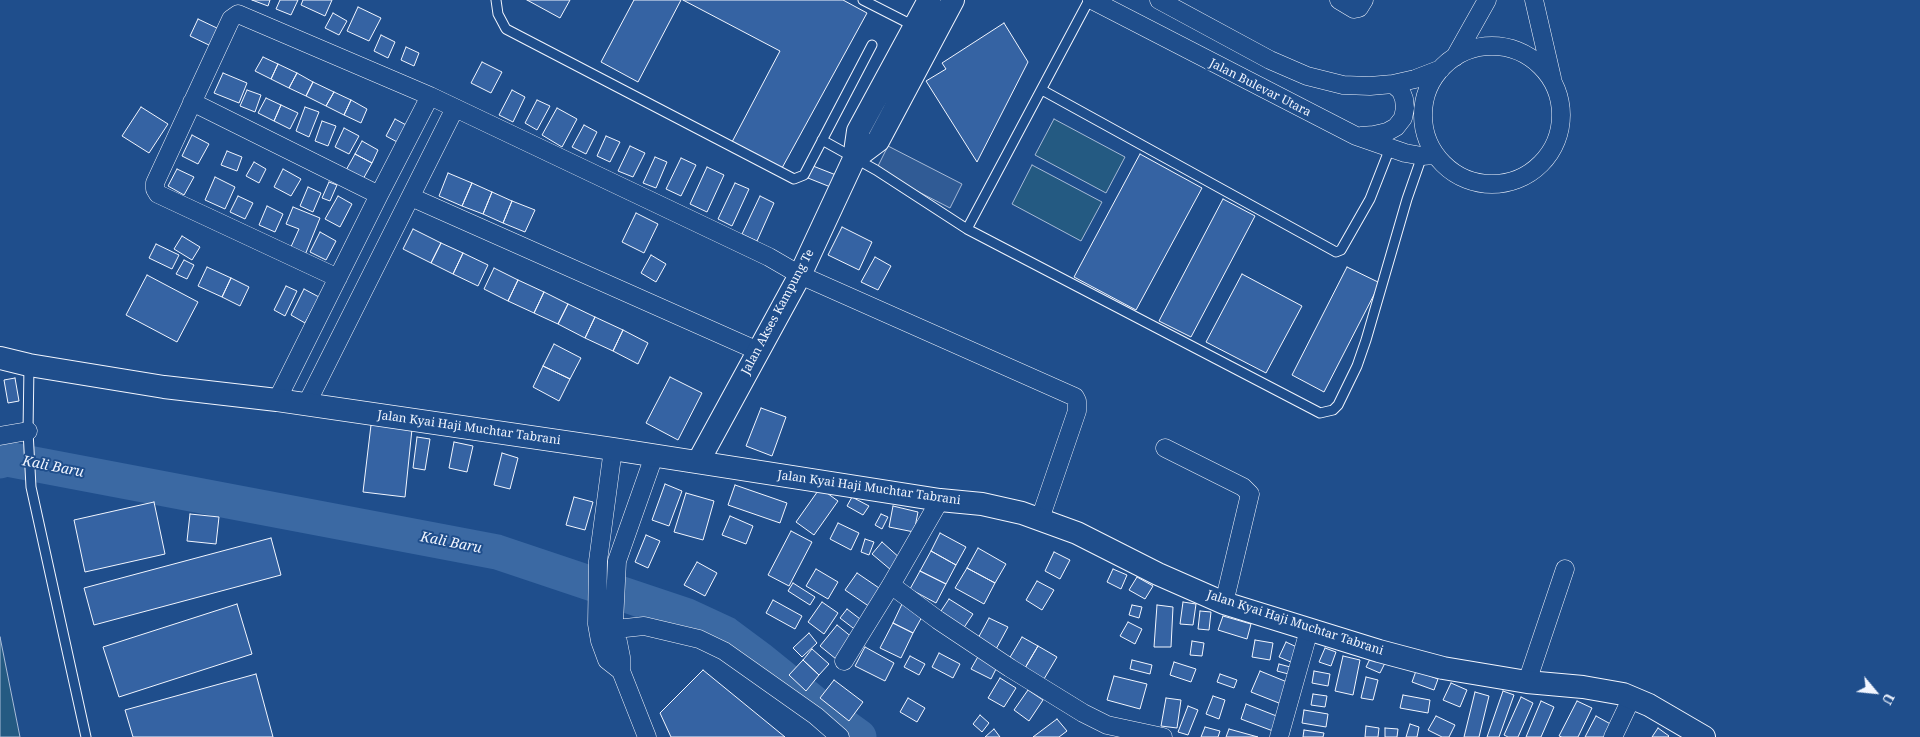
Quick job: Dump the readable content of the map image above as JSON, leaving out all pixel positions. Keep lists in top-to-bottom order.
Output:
{
  "streets": {
    "street": ["Jalan Bulevar Utara", "Jalan Akses Kampung Te", "Jalan Kyai Haji Muchtar Tabrani"]
  },
  "crossings": [
    ["Jalan Akses Kampung Te", "Jalan Kyai Haji Muchtar Tabrani"]
  ],
  "water": ["Kali Baru"],
  "north": "bottom right"
}
